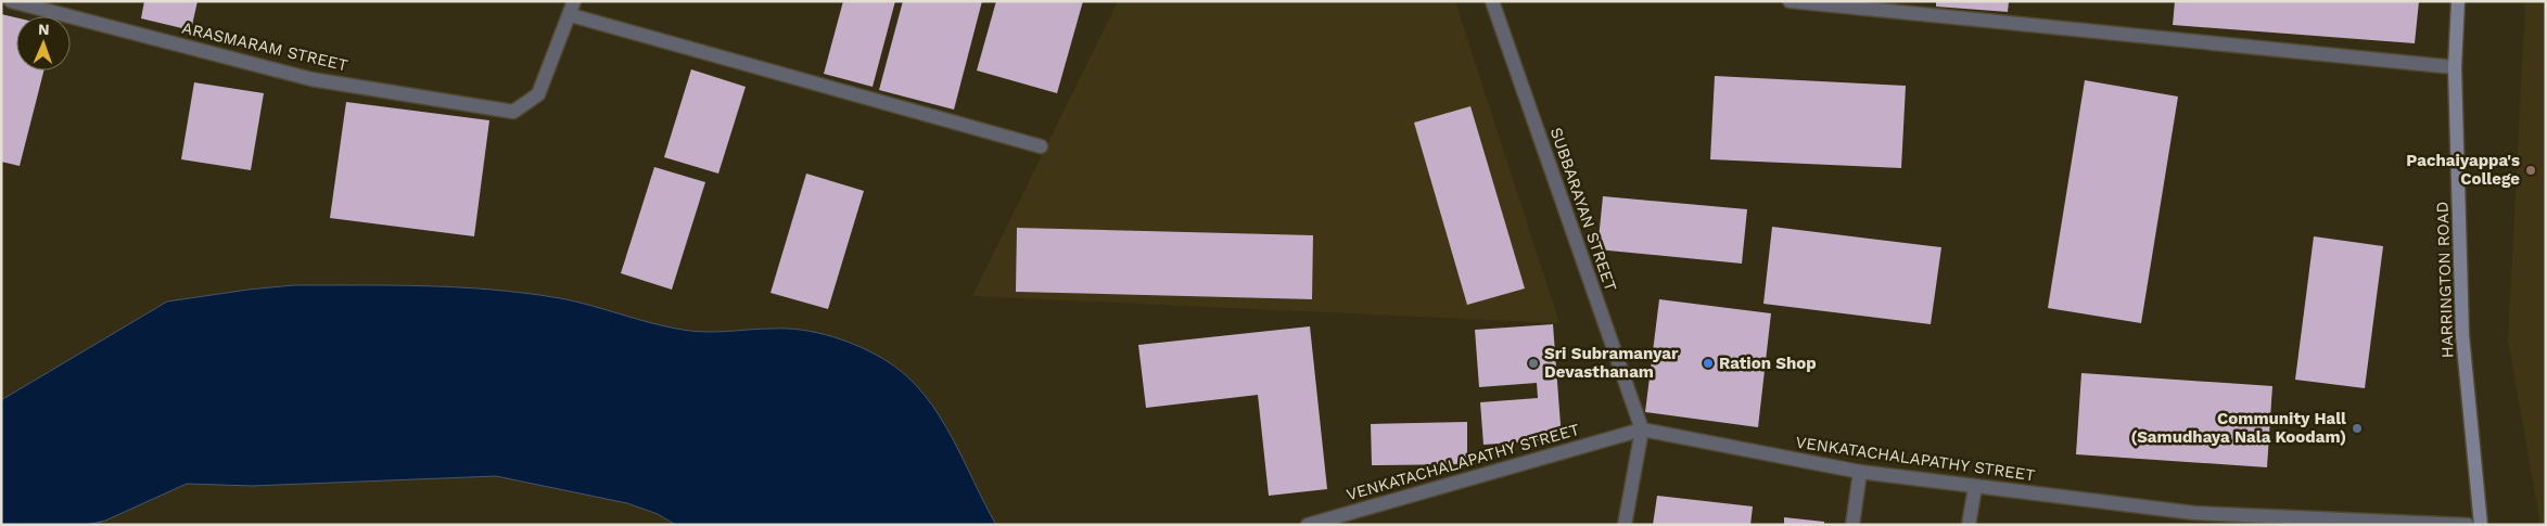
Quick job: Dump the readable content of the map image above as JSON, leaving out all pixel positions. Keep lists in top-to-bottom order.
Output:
{
  "streets": {
    "street": [
      "ARASMARAM STREET",
      "SUBBARAYAN STREET",
      "HARRINGTON ROAD",
      "VENKATACHALAPATHY STREET"
    ]
  },
  "crossings": [
    ["SUBBARAYAN STREET", "VENKATACHALAPATHY STREET"]
  ],
  "places": [
    "Pachaiyappa's College",
    "Sri Subramanyar Devasthanam",
    "Ration Shop",
    "Community Hall (Samudhaya Nala Koodam)"
  ],
  "north": "top"
}
